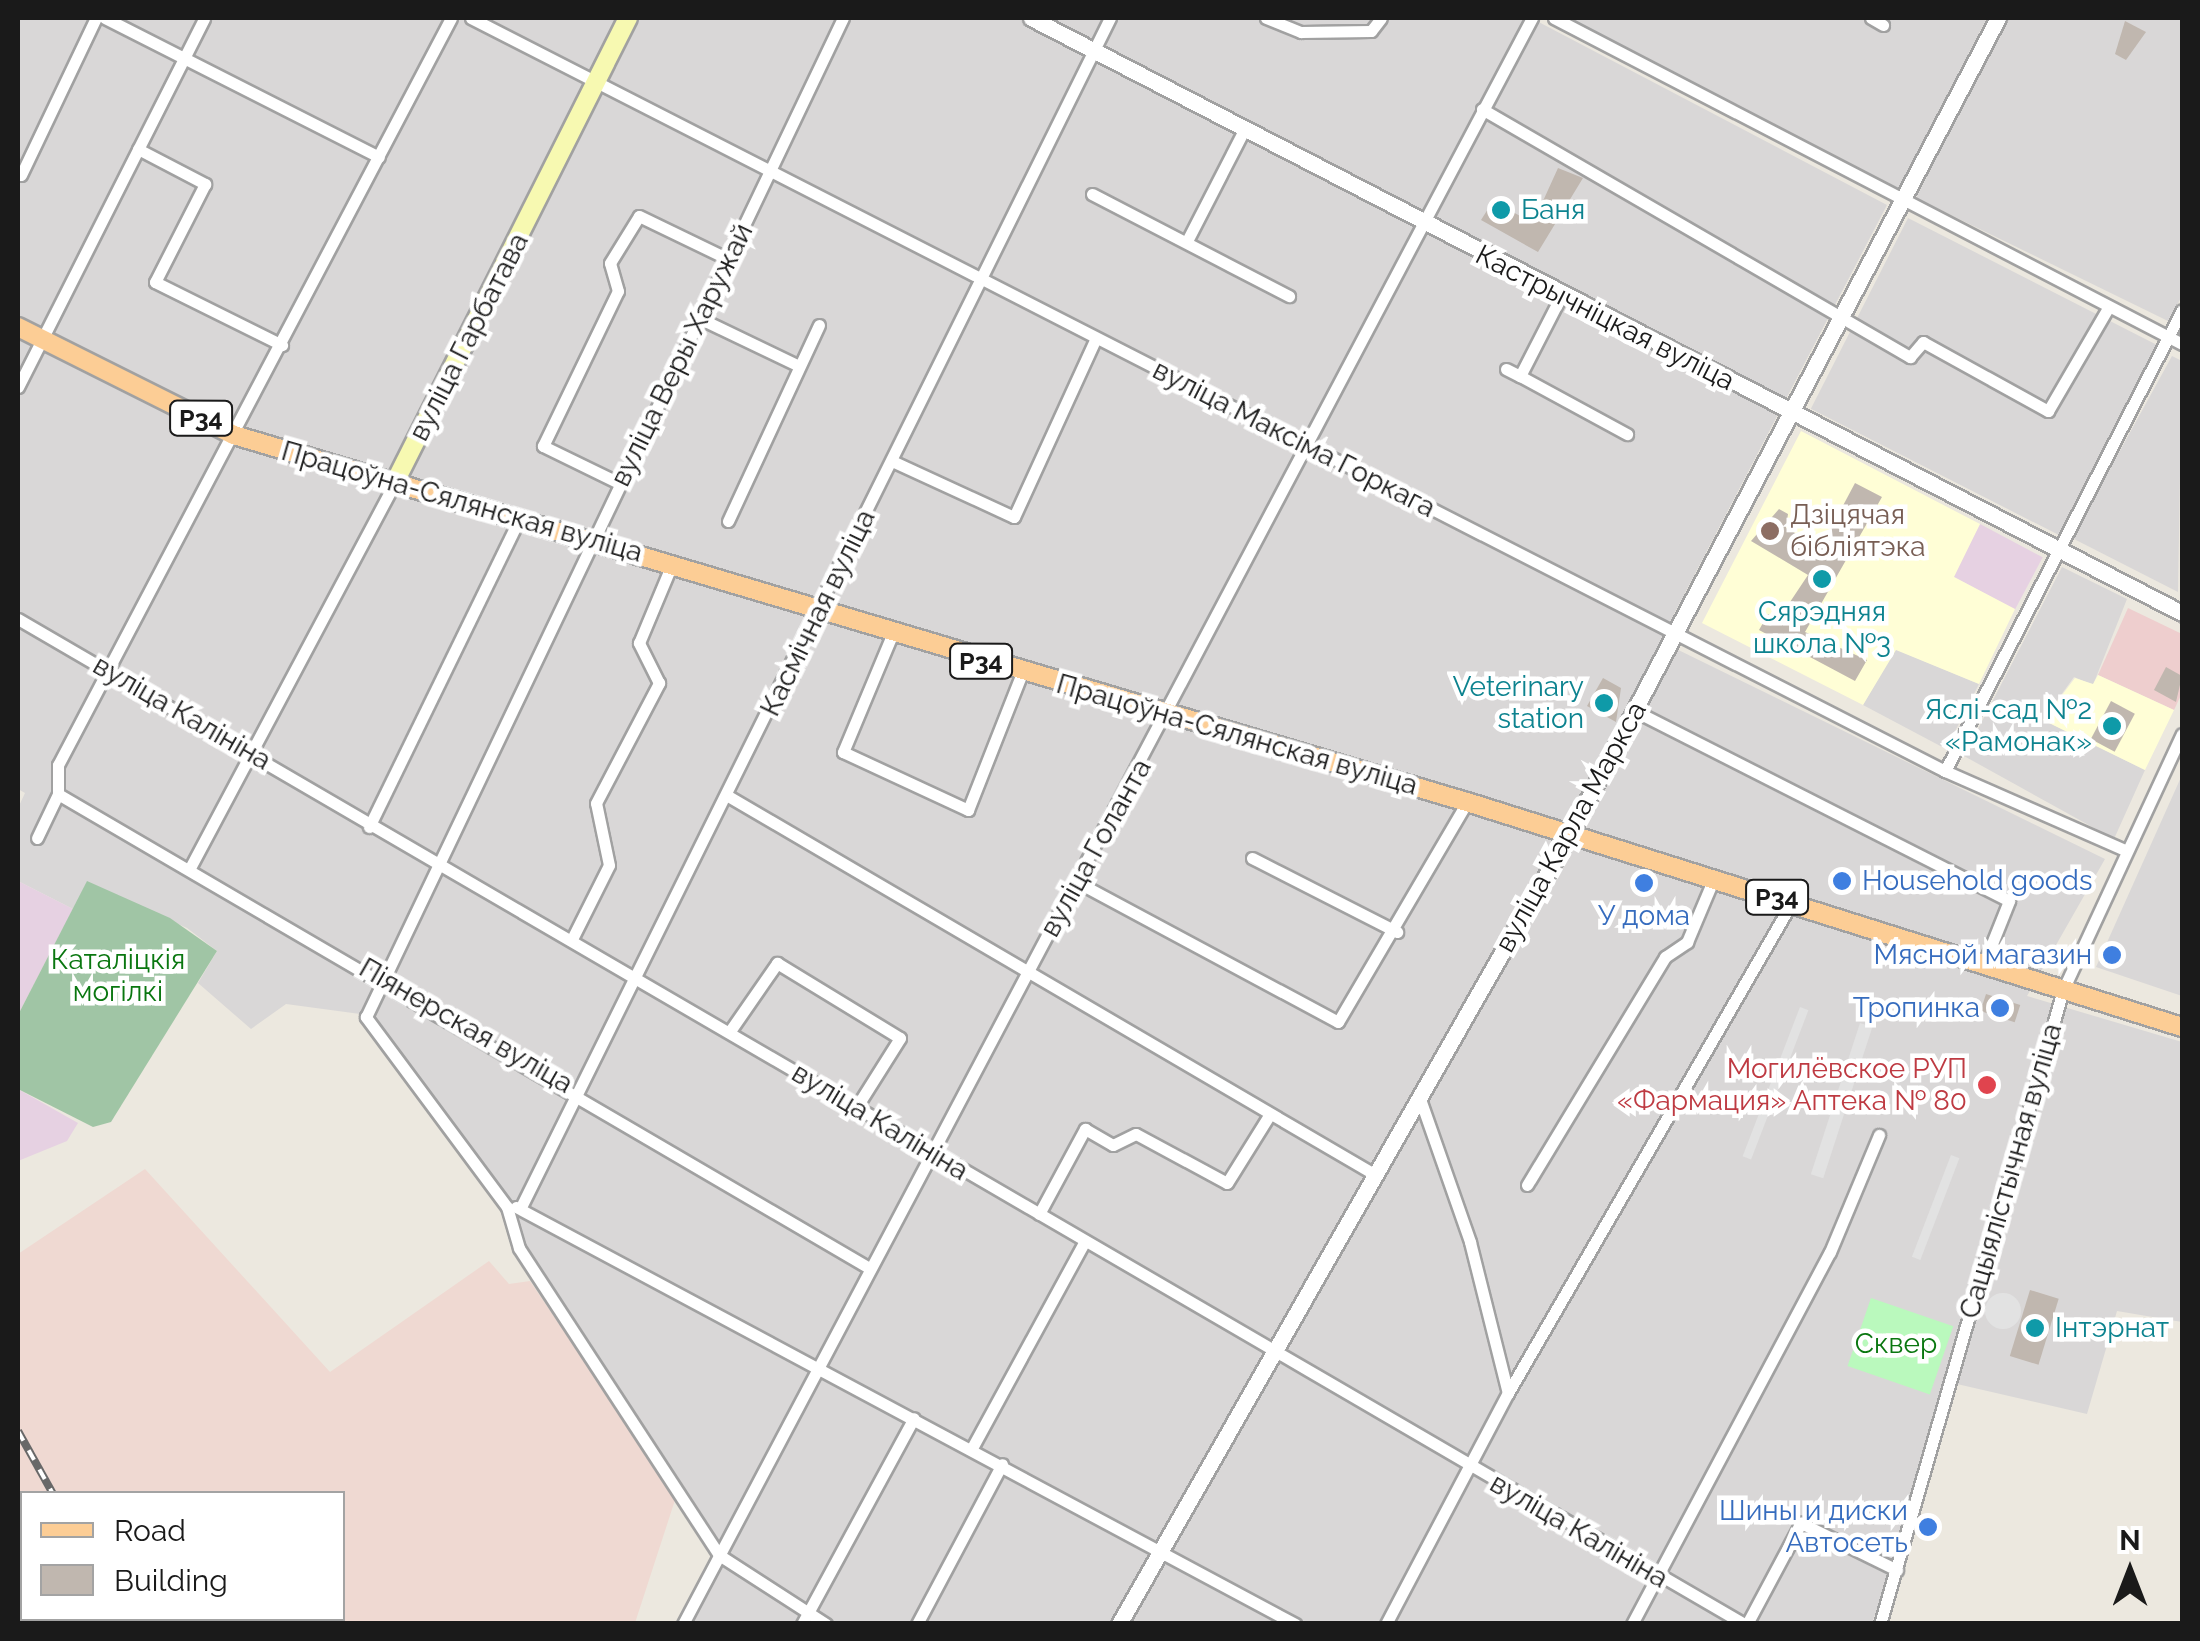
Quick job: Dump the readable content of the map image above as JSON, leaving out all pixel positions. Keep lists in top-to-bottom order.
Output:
{
  "streets": {
    "main road": ["вуліца Гарбатава", "Р34", "Працоўна-Сялянская вуліца"],
    "street": [
      "Кастрычніцкая вуліца",
      "вуліца Веры Харужай",
      "вуліца Максіма Горкага",
      "Касмічная вуліца",
      "вуліца Калініна",
      "вуліца Карла Маркса",
      "вуліца Голанта",
      "Піянерская вуліца",
      "Сацыялістычная вуліца"
    ]
  },
  "crossings": [
    ["Кастрычніцкая вуліца", "Касмічная вуліца"],
    ["Кастрычніцкая вуліца", "вуліца Карла Маркса"],
    ["Кастрычніцкая вуліца", "вуліца Голанта"],
    ["вуліца Гарбатава", "вуліца Максіма Горкага"],
    ["вуліца Гарбатава", "Працоўна-Сялянская вуліца"],
    ["вуліца Гарбатава", "вуліца Калініна"],
    ["вуліца Гарбатава", "Піянерская вуліца"],
    ["вуліца Веры Харужай", "вуліца Максіма Горкага"],
    ["вуліца Веры Харужай", "Працоўна-Сялянская вуліца"],
    ["вуліца Веры Харужай", "вуліца Калініна"],
    ["вуліца Веры Харужай", "Піянерская вуліца"],
    ["вуліца Максіма Горкага", "Касмічная вуліца"],
    ["вуліца Максіма Горкага", "вуліца Карла Маркса"],
    ["вуліца Максіма Горкага", "вуліца Голанта"],
    ["вуліца Максіма Горкага", "Сацыялістычная вуліца"],
    ["Працоўна-Сялянская вуліца", "Касмічная вуліца"],
    ["Працоўна-Сялянская вуліца", "вуліца Карла Маркса"],
    ["Працоўна-Сялянская вуліца", "вуліца Голанта"],
    ["Працоўна-Сялянская вуліца", "Сацыялістычная вуліца"],
    ["Касмічная вуліца", "вуліца Калініна"],
    ["Касмічная вуліца", "Піянерская вуліца"],
    ["вуліца Калініна", "вуліца Карла Маркса"],
    ["вуліца Калініна", "вуліца Голанта"],
    ["вуліца Голанта", "Піянерская вуліца"]
  ],
  "parks": ["Каталіцкія могілкі", "Сквер"],
  "places": [
    "Баня",
    "Дзіцячая бібліятэка",
    "Сярэдняя школа №3",
    "Veterinary station",
    "Яслі-сад №2 «Рамонак»",
    "Household goods",
    "У дома",
    "Мясной магазин",
    "Тропинка",
    "Могилёвское РУП «Фармация» Аптека № 80",
    "Інтэрнат",
    "Шины и диски Автосеть"
  ],
  "legend": ["Road", "Building"],
  "north": "top"
}
